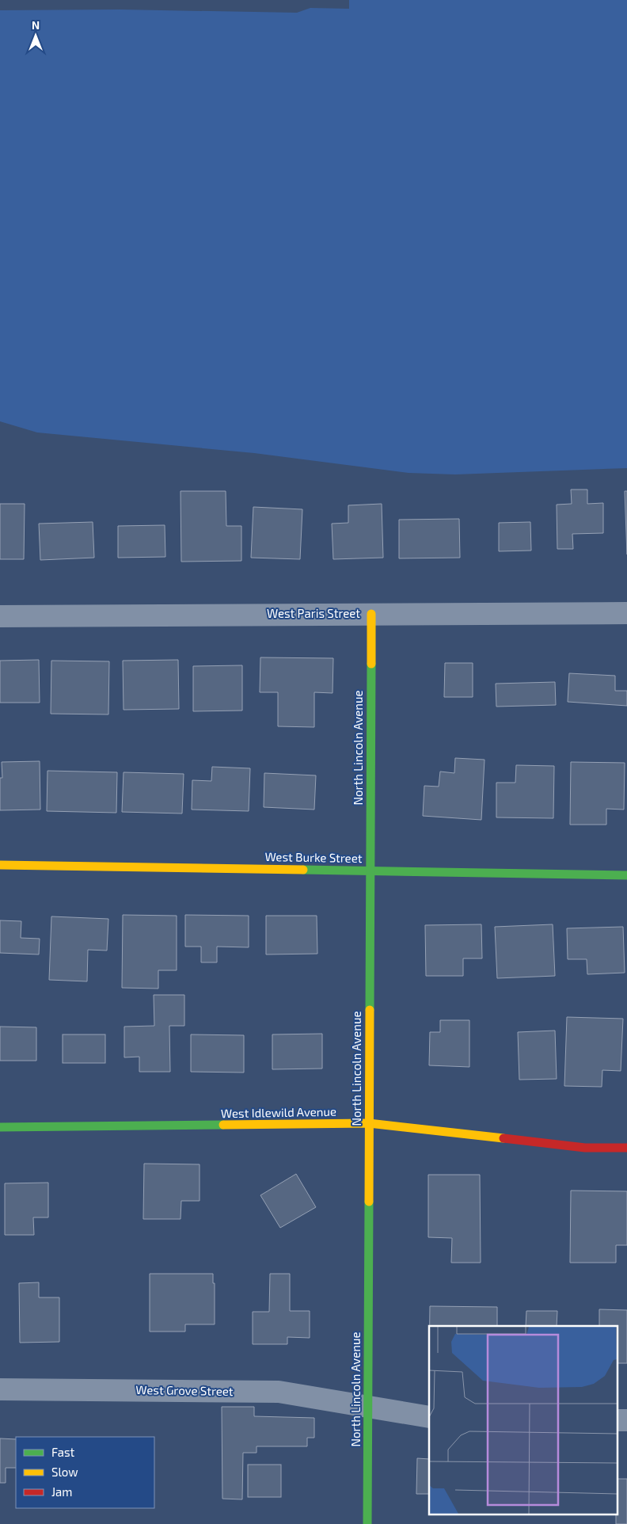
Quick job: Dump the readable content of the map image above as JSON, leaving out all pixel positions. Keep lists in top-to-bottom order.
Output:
{
  "streets": {
    "street": [
      "West Paris Street",
      "North Lincoln Avenue",
      "West Burke Street",
      "West Idlewild Avenue",
      "West Grove Street"
    ]
  },
  "crossings": [
    ["West Paris Street", "North Lincoln Avenue"],
    ["North Lincoln Avenue", "West Burke Street"],
    ["North Lincoln Avenue", "West Idlewild Avenue"],
    ["North Lincoln Avenue", "West Grove Street"]
  ],
  "legend": ["Fast", "Slow", "Jam"],
  "north": "top"
}
